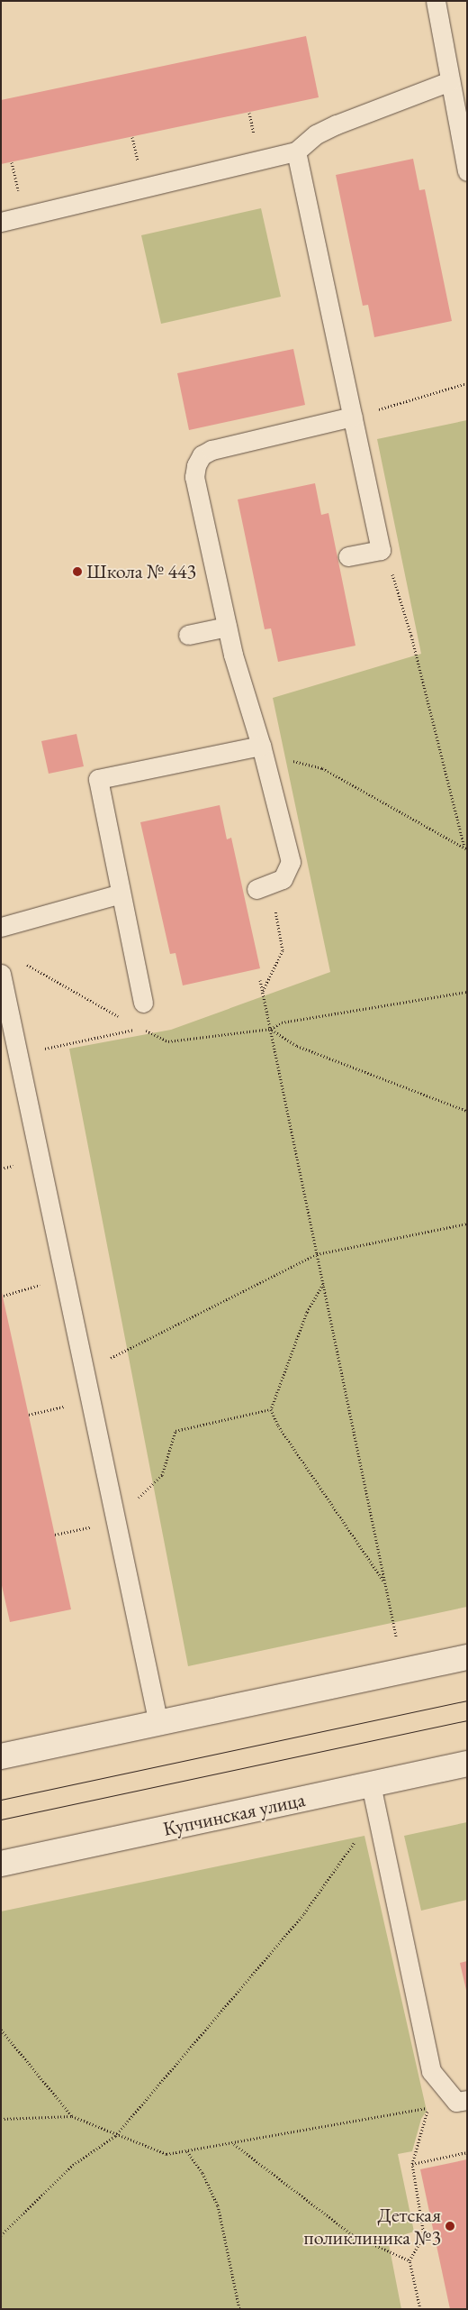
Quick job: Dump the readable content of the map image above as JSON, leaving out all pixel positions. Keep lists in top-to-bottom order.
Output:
{
  "streets": {
    "street": ["Купчинская улица"]
  },
  "places": ["Школа № 443", "Детская поликлиника №3"]
}
